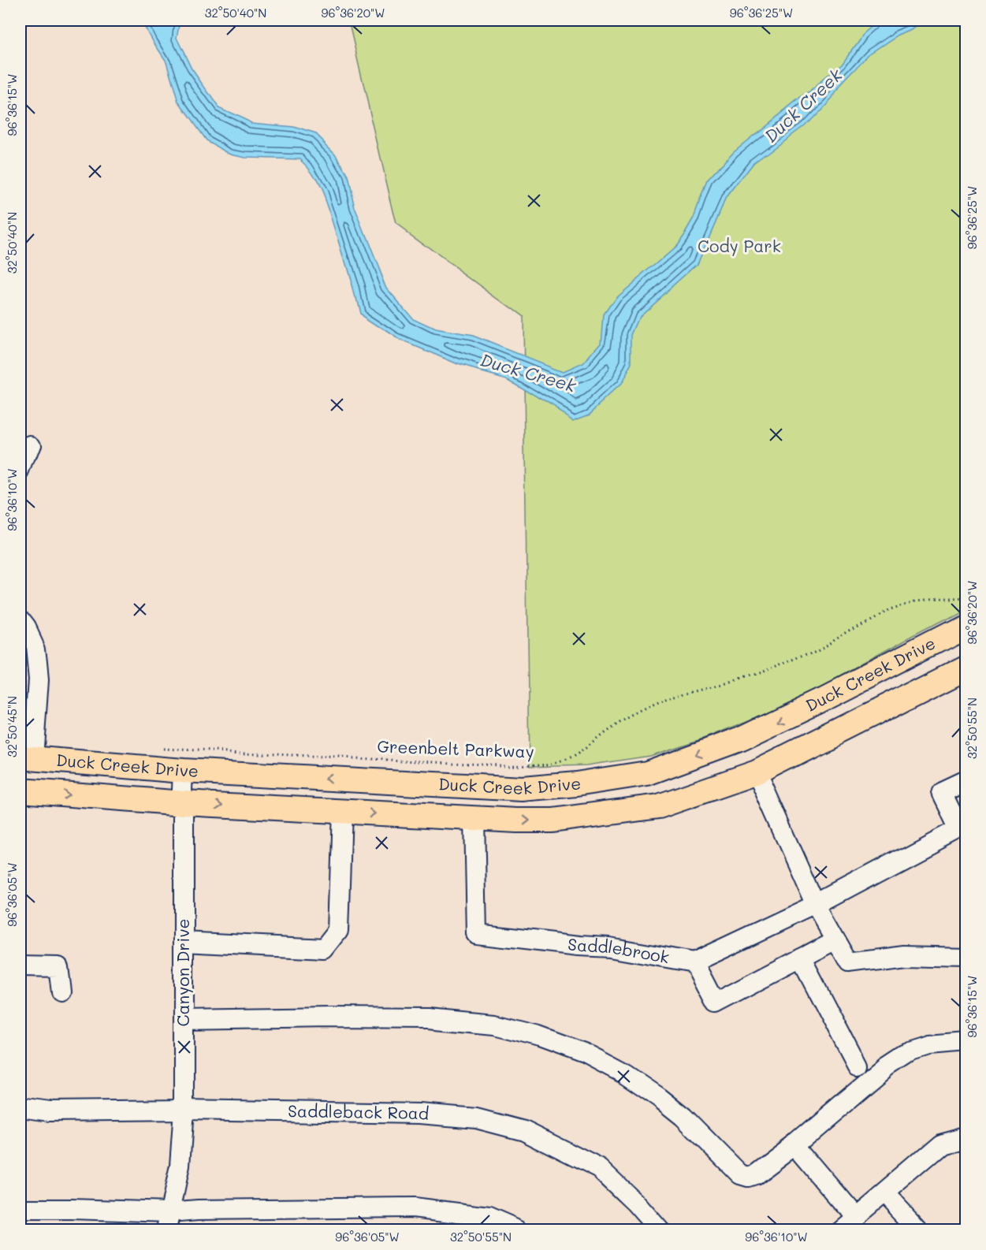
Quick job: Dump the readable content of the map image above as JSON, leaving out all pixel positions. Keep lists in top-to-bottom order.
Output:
{
  "streets": {
    "main road": ["Duck Creek Drive"],
    "street": ["Saddlebrook", "Canyon Drive", "Saddleback Road"],
    "path": ["Greenbelt Parkway"]
  },
  "crossings": [
    ["Duck Creek Drive", "Saddlebrook"],
    ["Duck Creek Drive", "Canyon Drive"],
    ["Canyon Drive", "Saddleback Road"]
  ],
  "water": ["Duck Creek"],
  "parks": ["Cody Park"],
  "coordinates": [
    "32°50'40\"N",
    "96°36'20\"W",
    "96°36'25\"W",
    "96°36'15\"W",
    "96°36'10\"W",
    "32°50'45\"N",
    "32°50'55\"N",
    "96°36'05\"W"
  ]
}
